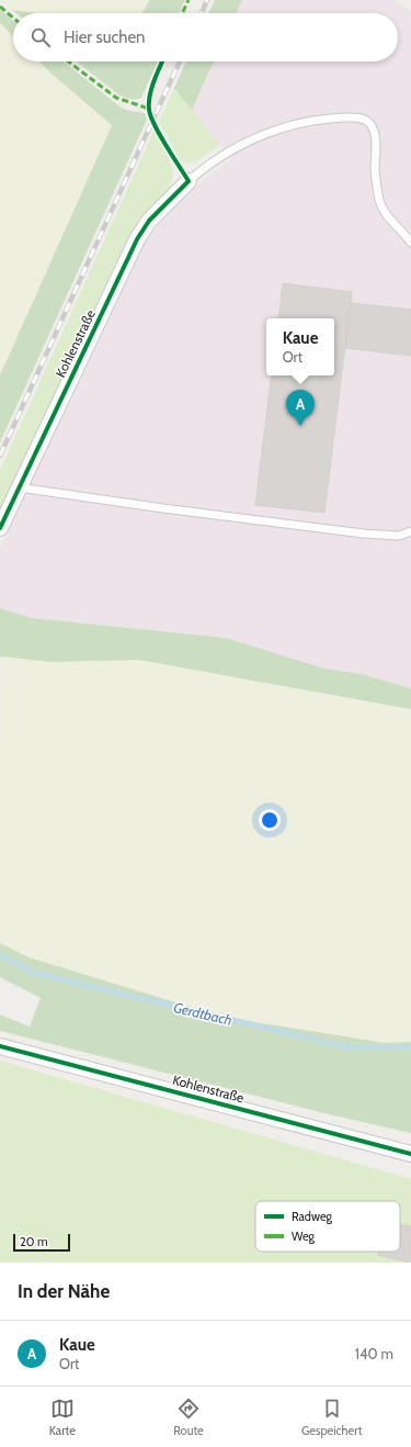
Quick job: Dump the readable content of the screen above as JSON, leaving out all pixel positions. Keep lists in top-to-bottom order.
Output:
{
  "streets": {
    "street": ["Kohlenstraße"]
  },
  "water": ["Gerdtbach"],
  "legend": ["Radweg", "Weg"],
  "scale_bar": "20 m",
  "page": {
    "search": "Hier suchen",
    "popup": ["Kaue", "Ort"],
    "pins": "A",
    "scale": "20 m",
    "heading": "In der Nähe",
    "list": [
      {
        "mark": "A",
        "name": "Kaue",
        "note": "Ort",
        "value": "140 m"
      }
    ],
    "nav": ["Karte", "Route", "Gespeichert"]
  }
}
